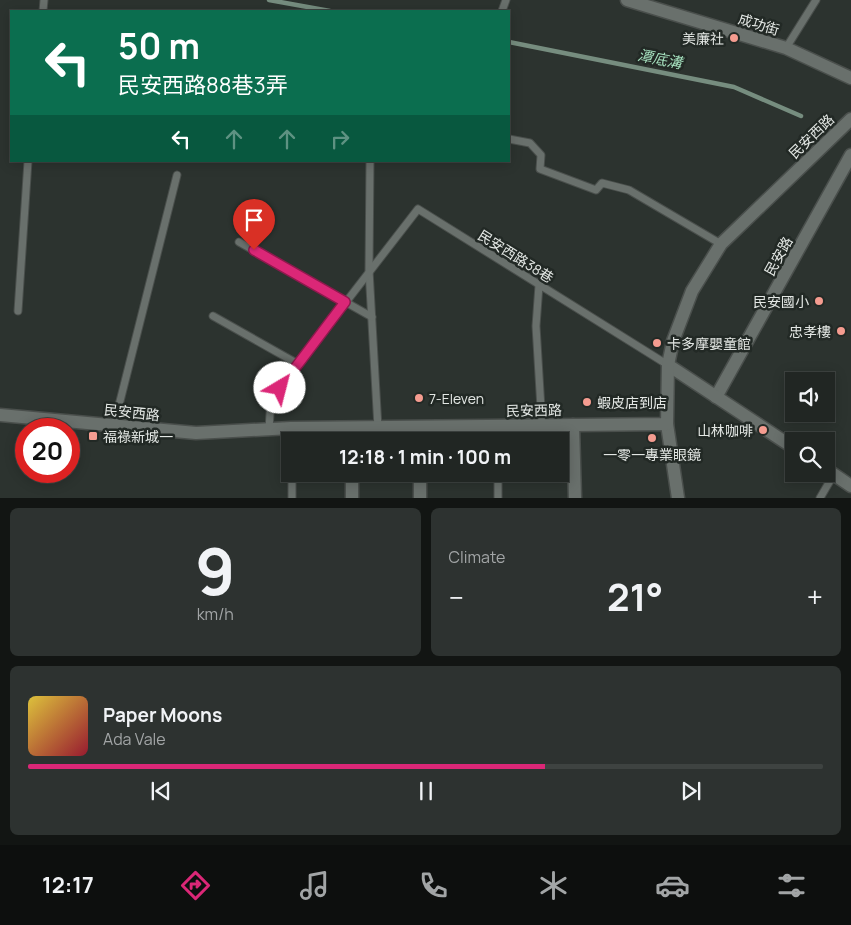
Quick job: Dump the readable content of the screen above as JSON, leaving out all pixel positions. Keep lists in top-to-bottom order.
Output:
{
  "streets": {
    "street": ["成功街", "民安西路", "民安路"],
    "lane": ["民安西路38巷"]
  },
  "crossings": [
    ["民安西路", "民安西路38巷"]
  ],
  "water": ["潭底溝"],
  "places": {
    "other": [
      "美廉社",
      "民安國小",
      "忠孝樓",
      "卡多摩嬰童館",
      "7-Eleven",
      "蝦皮店到店",
      "山林咖啡",
      "一零一專業眼鏡"
    ],
    "transit": ["福祿新城一"]
  },
  "page": {
    "turn": ["50 m", "民安西路88巷3弄"],
    "limit": "20",
    "trip": "12:18 · 1 min · 100 m",
    "tile": [
      ["9", "km/h"],
      "Climate"
    ],
    "heat": ["−", "21°", "+"],
    "song": ["Paper Moons", "Ada Vale"],
    "tabs": "12:17"
  }
}
